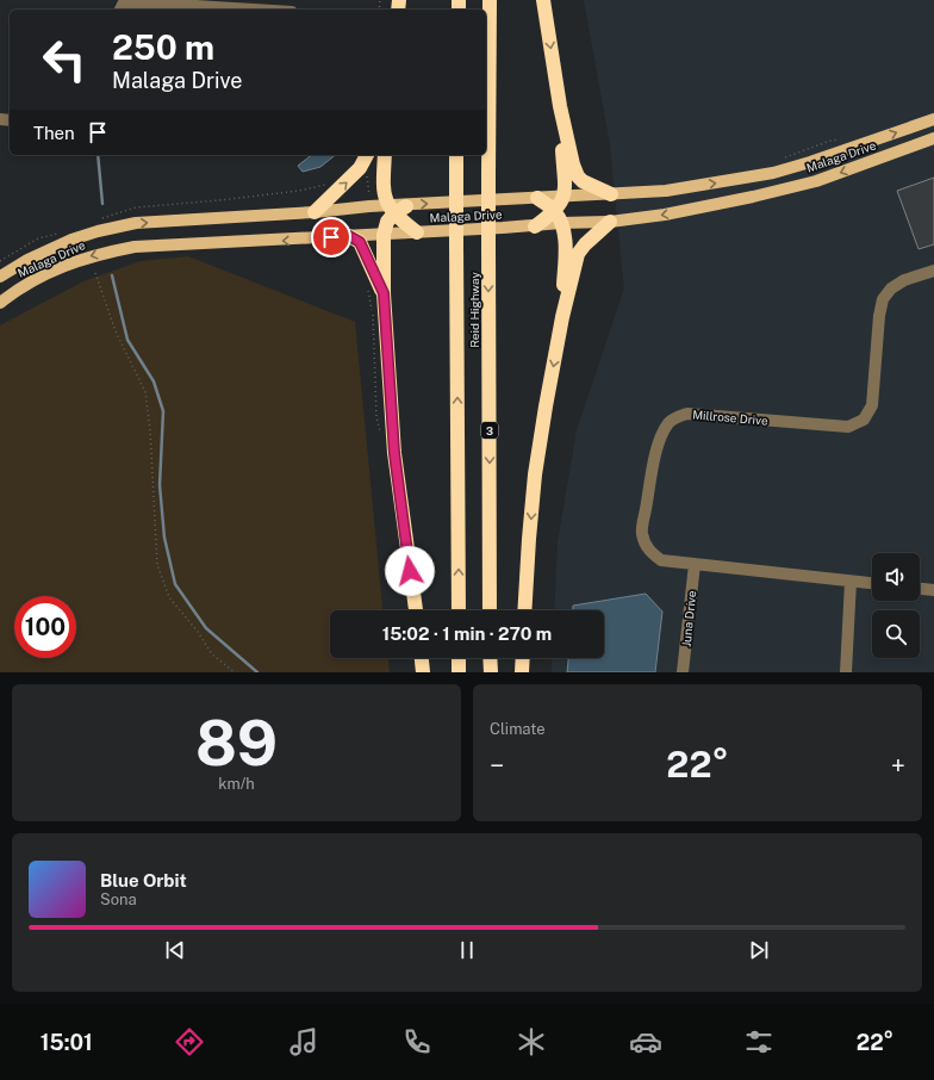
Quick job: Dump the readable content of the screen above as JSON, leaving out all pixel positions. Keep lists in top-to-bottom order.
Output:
{
  "streets": {
    "highway": ["Reid Highway", "3"],
    "main road": ["Malaga Drive"],
    "street": ["Millrose Drive", "Juna Drive"]
  },
  "crossings": [
    ["Millrose Drive", "Juna Drive"]
  ],
  "page": {
    "turn": ["250 m", "Malaga Drive"],
    "then": "Then",
    "limit": "100",
    "trip": "15:02 · 1 min · 270 m",
    "tile": [
      ["89", "km/h"],
      "Climate"
    ],
    "heat": ["−", "22°", "+"],
    "song": ["Blue Orbit", "Sona"],
    "tabs": ["15:01", "22°"]
  }
}
